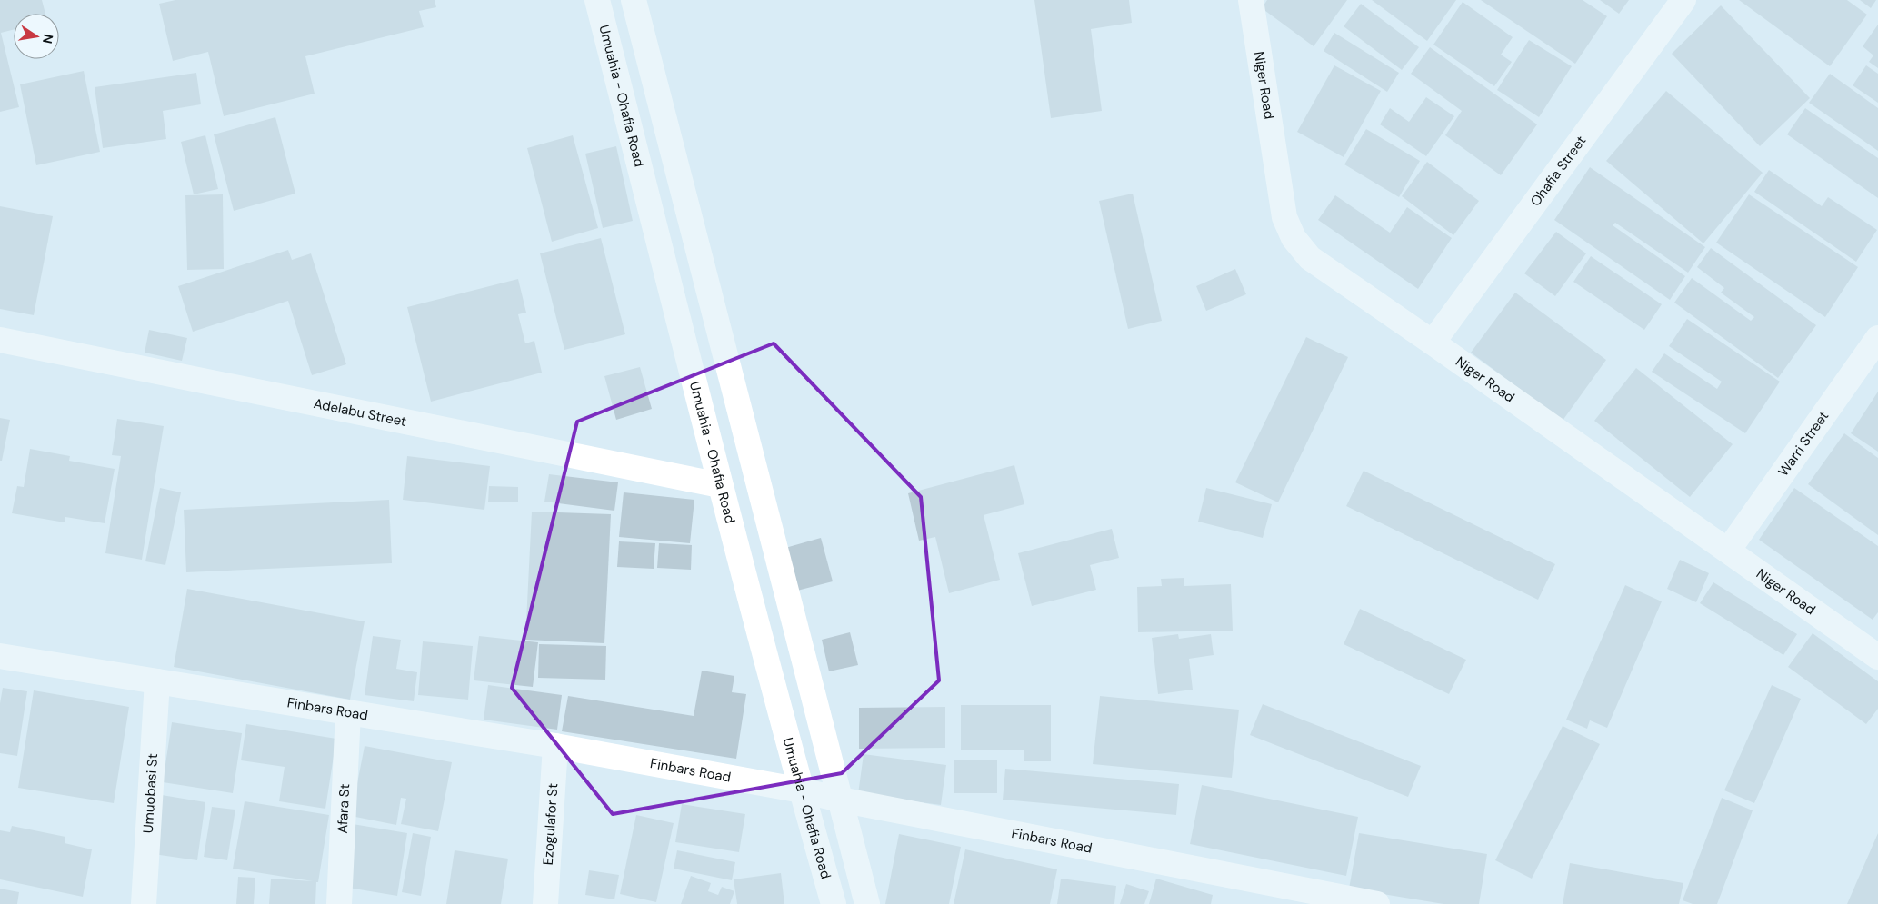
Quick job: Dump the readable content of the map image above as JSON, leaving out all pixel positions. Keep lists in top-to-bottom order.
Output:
{
  "streets": {
    "street": [
      "Niger Road",
      "Umuahia - Ohafia Road",
      "Ohafia Street",
      "Adelabu Street",
      "Warri Street",
      "Finbars Road",
      "Umuobasi St",
      "Afara St",
      "Ezogulafor St"
    ]
  },
  "crossings": [
    ["Niger Road", "Ohafia Street"],
    ["Niger Road", "Warri Street"],
    ["Umuahia - Ohafia Road", "Adelabu Street"],
    ["Umuahia - Ohafia Road", "Finbars Road"],
    ["Finbars Road", "Umuobasi St"],
    ["Finbars Road", "Afara St"],
    ["Finbars Road", "Ezogulafor St"]
  ],
  "north": "right"
}
